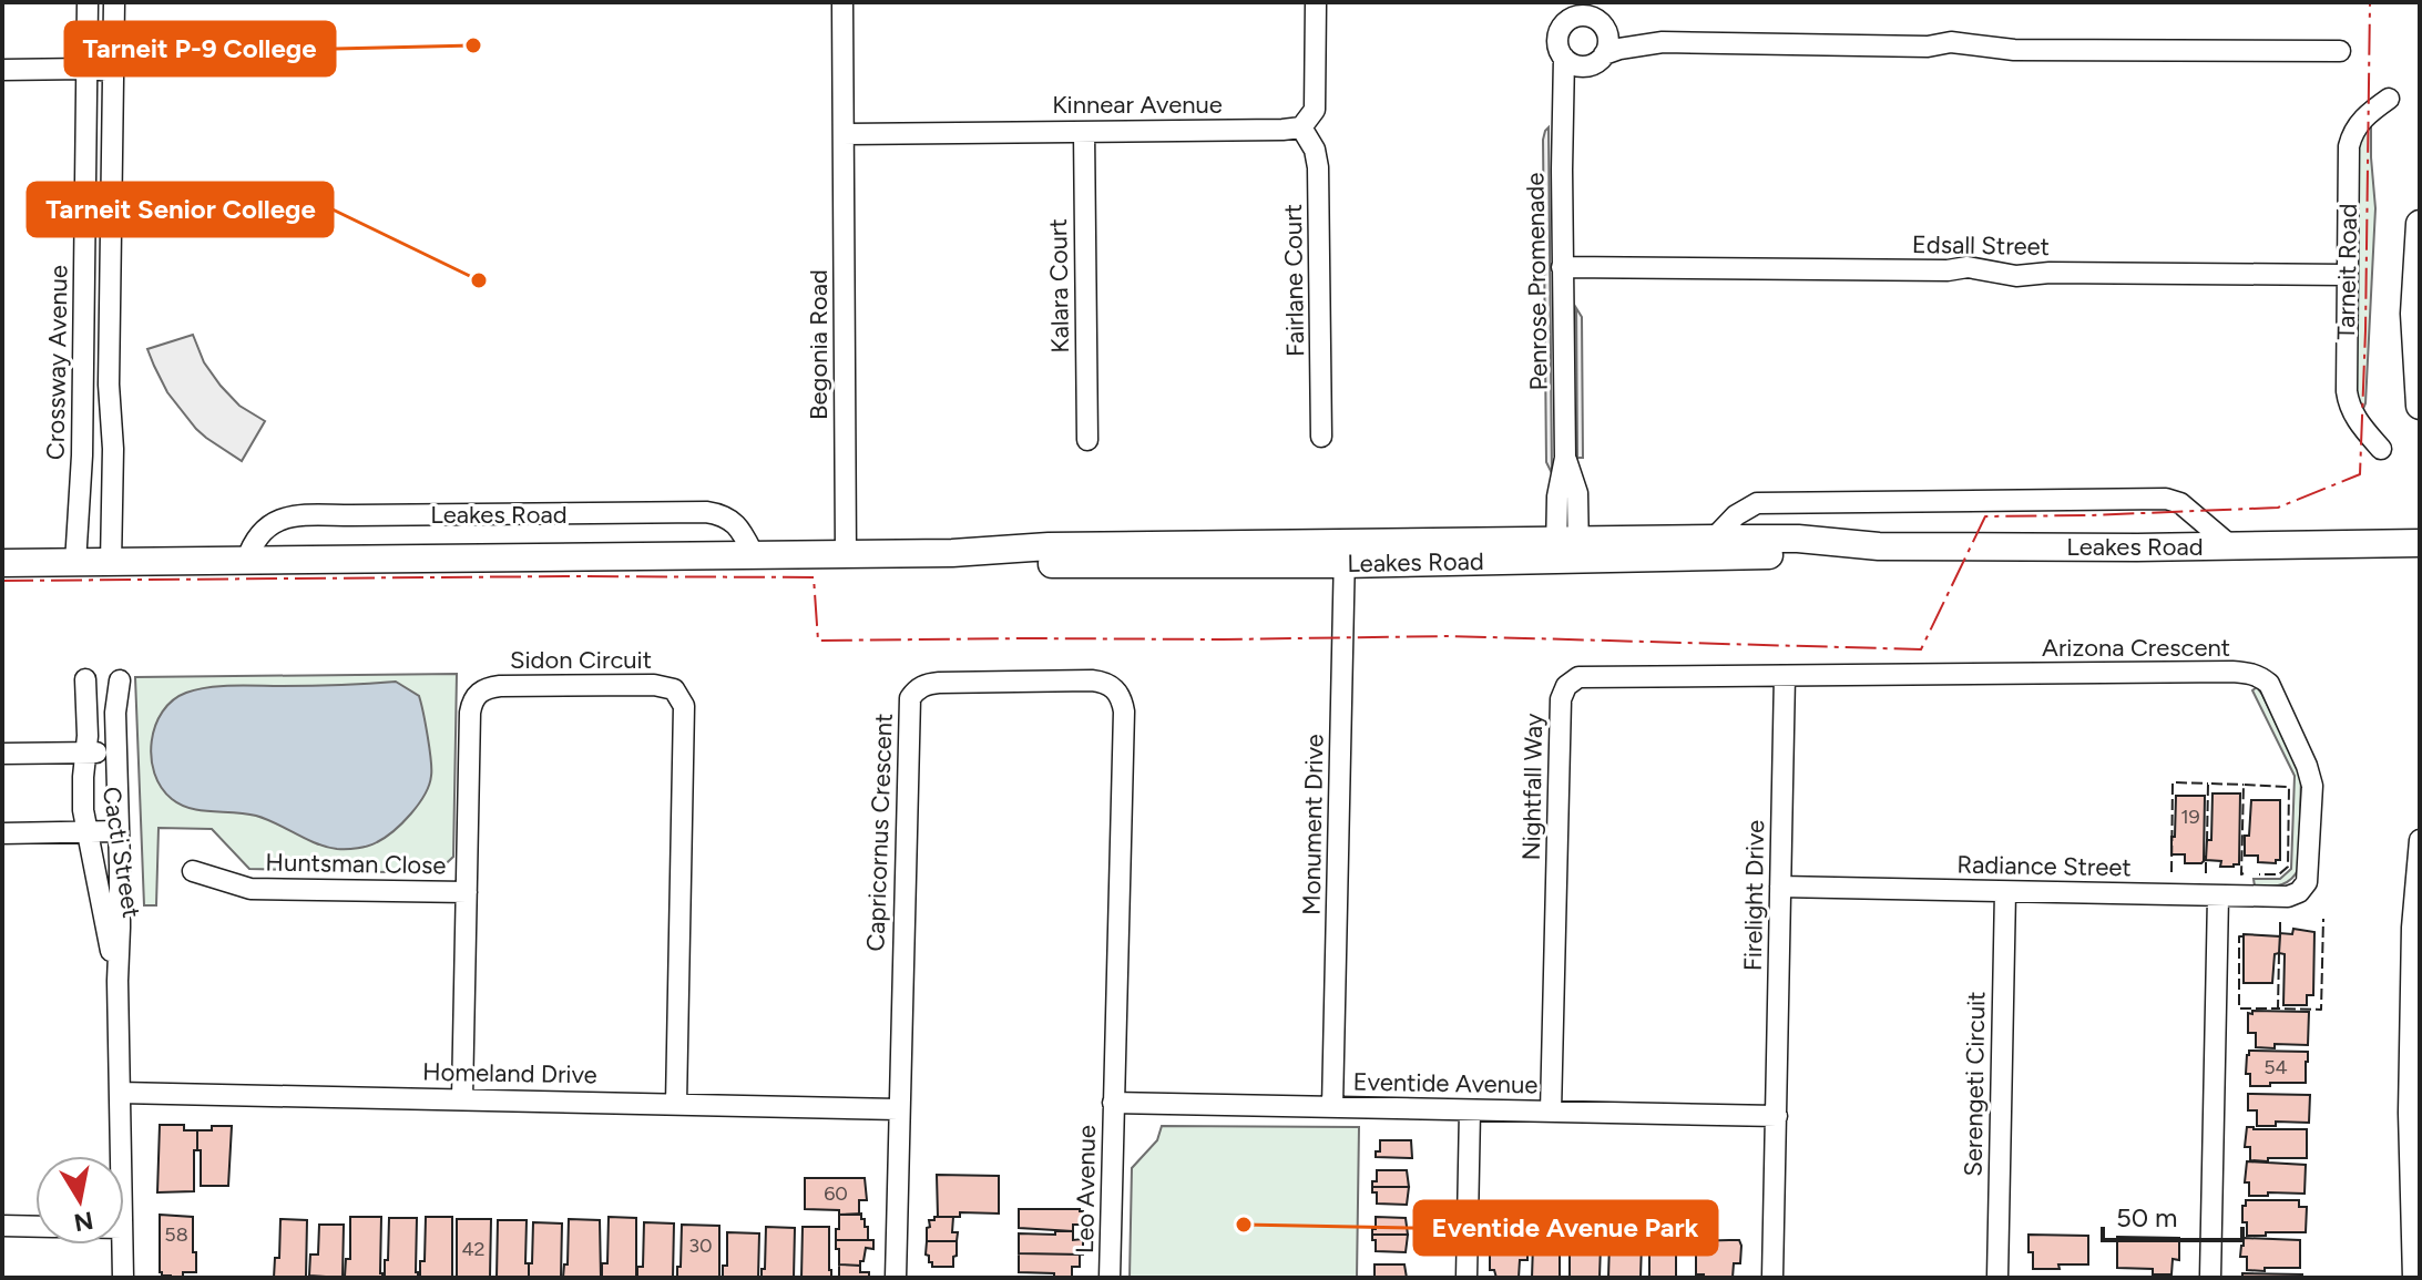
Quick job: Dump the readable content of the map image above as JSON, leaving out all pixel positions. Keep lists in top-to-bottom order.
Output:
{
  "streets": {
    "main road": ["Leakes Road"],
    "street": [
      "Kinnear Avenue",
      "Edsall Street",
      "Tarneit Road",
      "Fairlane Court",
      "Penrose Promenade",
      "Kalara Court",
      "Begonia Road",
      "Crossway Avenue",
      "Arizona Crescent",
      "Sidon Circuit",
      "Nightfall Way",
      "Monument Drive",
      "Capricornus Crescent",
      "Cacti Street",
      "Huntsman Close",
      "Radiance Street",
      "Firelight Drive",
      "Homeland Drive",
      "Eventide Avenue",
      "Serengeti Circuit",
      "Leo Avenue"
    ]
  },
  "crossings": [
    ["Kinnear Avenue", "Fairlane Court"],
    ["Kinnear Avenue", "Kalara Court"],
    ["Kinnear Avenue", "Begonia Road"],
    ["Edsall Street", "Tarneit Road"],
    ["Edsall Street", "Penrose Promenade"],
    ["Penrose Promenade", "Leakes Road"],
    ["Begonia Road", "Leakes Road"],
    ["Crossway Avenue", "Leakes Road"],
    ["Leakes Road", "Monument Drive"],
    ["Arizona Crescent", "Nightfall Way"],
    ["Arizona Crescent", "Radiance Street"],
    ["Arizona Crescent", "Firelight Drive"],
    ["Sidon Circuit", "Huntsman Close"],
    ["Sidon Circuit", "Homeland Drive"],
    ["Nightfall Way", "Firelight Drive"],
    ["Nightfall Way", "Eventide Avenue"],
    ["Monument Drive", "Eventide Avenue"],
    ["Capricornus Crescent", "Homeland Drive"],
    ["Capricornus Crescent", "Eventide Avenue"],
    ["Capricornus Crescent", "Leo Avenue"],
    ["Cacti Street", "Homeland Drive"],
    ["Radiance Street", "Firelight Drive"],
    ["Radiance Street", "Serengeti Circuit"],
    ["Firelight Drive", "Eventide Avenue"],
    ["Eventide Avenue", "Leo Avenue"]
  ],
  "places": ["Tarneit P-9 College", "Tarneit Senior College", "Eventide Avenue Park"],
  "house_numbers": [
    "19",
    "54",
    "60",
    "58",
    "30",
    "42"
  ],
  "scale_bar": "50 m",
  "north": "bottom"
}
